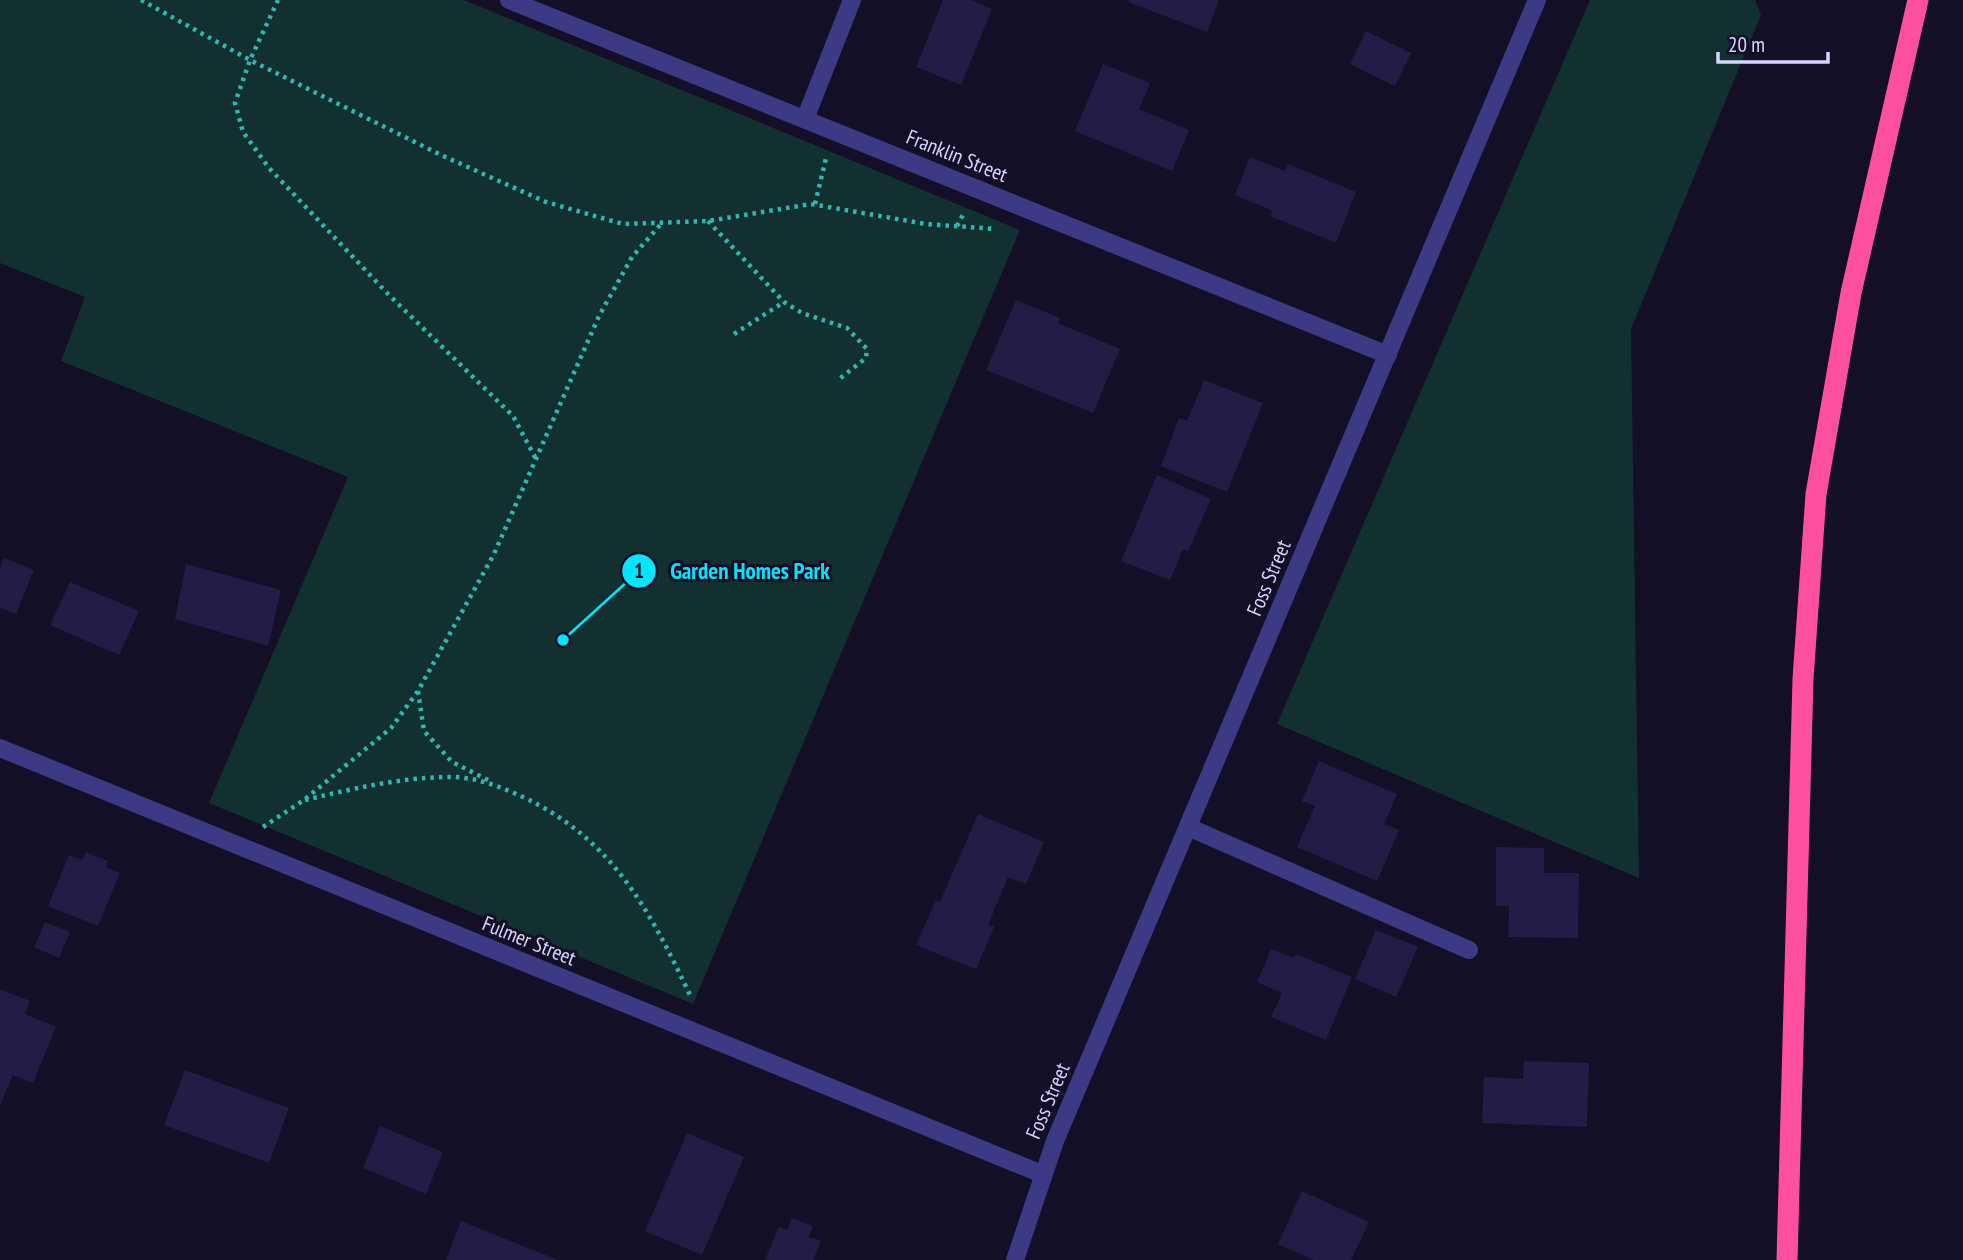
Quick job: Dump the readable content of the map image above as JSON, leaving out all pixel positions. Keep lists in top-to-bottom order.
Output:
{
  "streets": {
    "street": ["Franklin Street", "Foss Street", "Fulmer Street"]
  },
  "crossings": [
    ["Franklin Street", "Foss Street"],
    ["Foss Street", "Fulmer Street"]
  ],
  "places": ["Garden Homes Park"],
  "scale_bar": "20 m"
}
